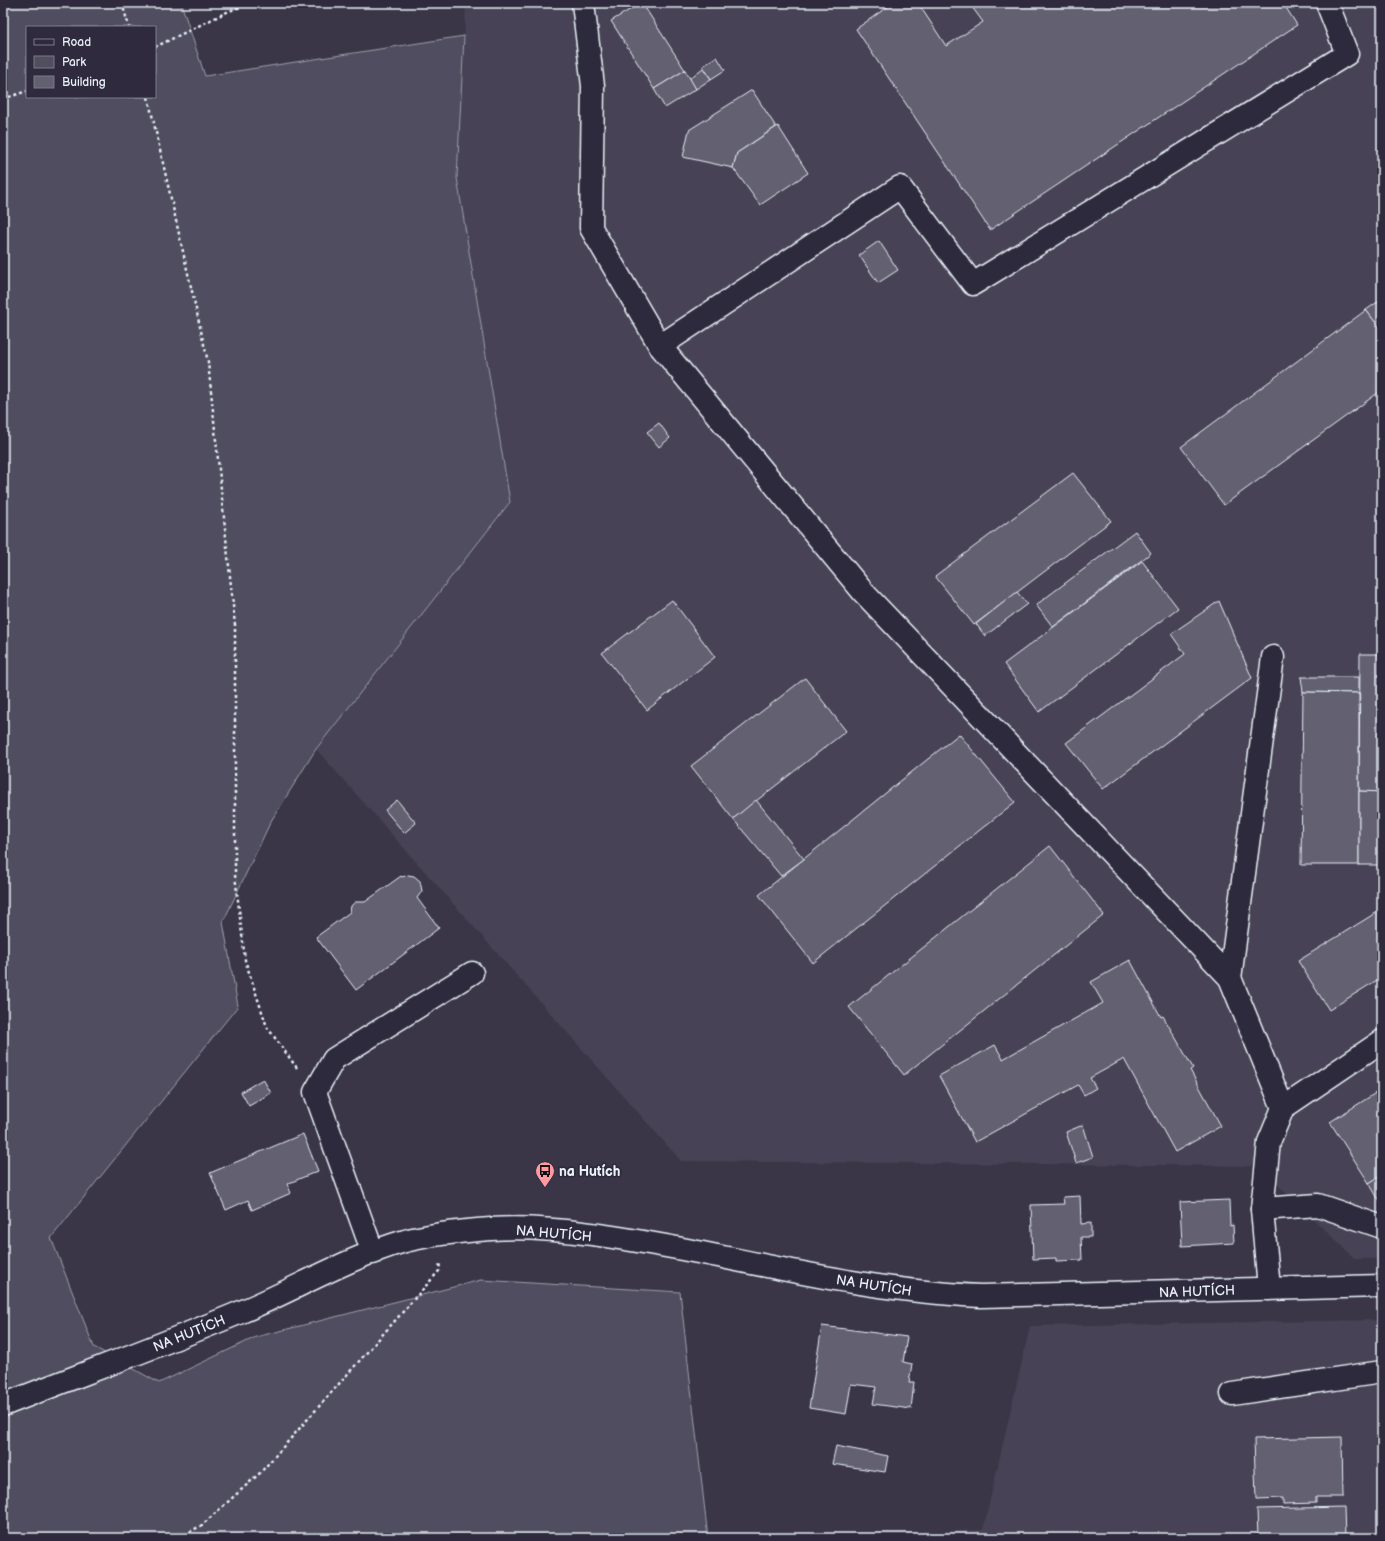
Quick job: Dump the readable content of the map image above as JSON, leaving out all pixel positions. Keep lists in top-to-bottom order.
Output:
{
  "streets": {
    "street": ["NA HUTÍCH"]
  },
  "places": {
    "bus stop": ["na Hutích"]
  },
  "legend": ["Road", "Park", "Building"]
}
